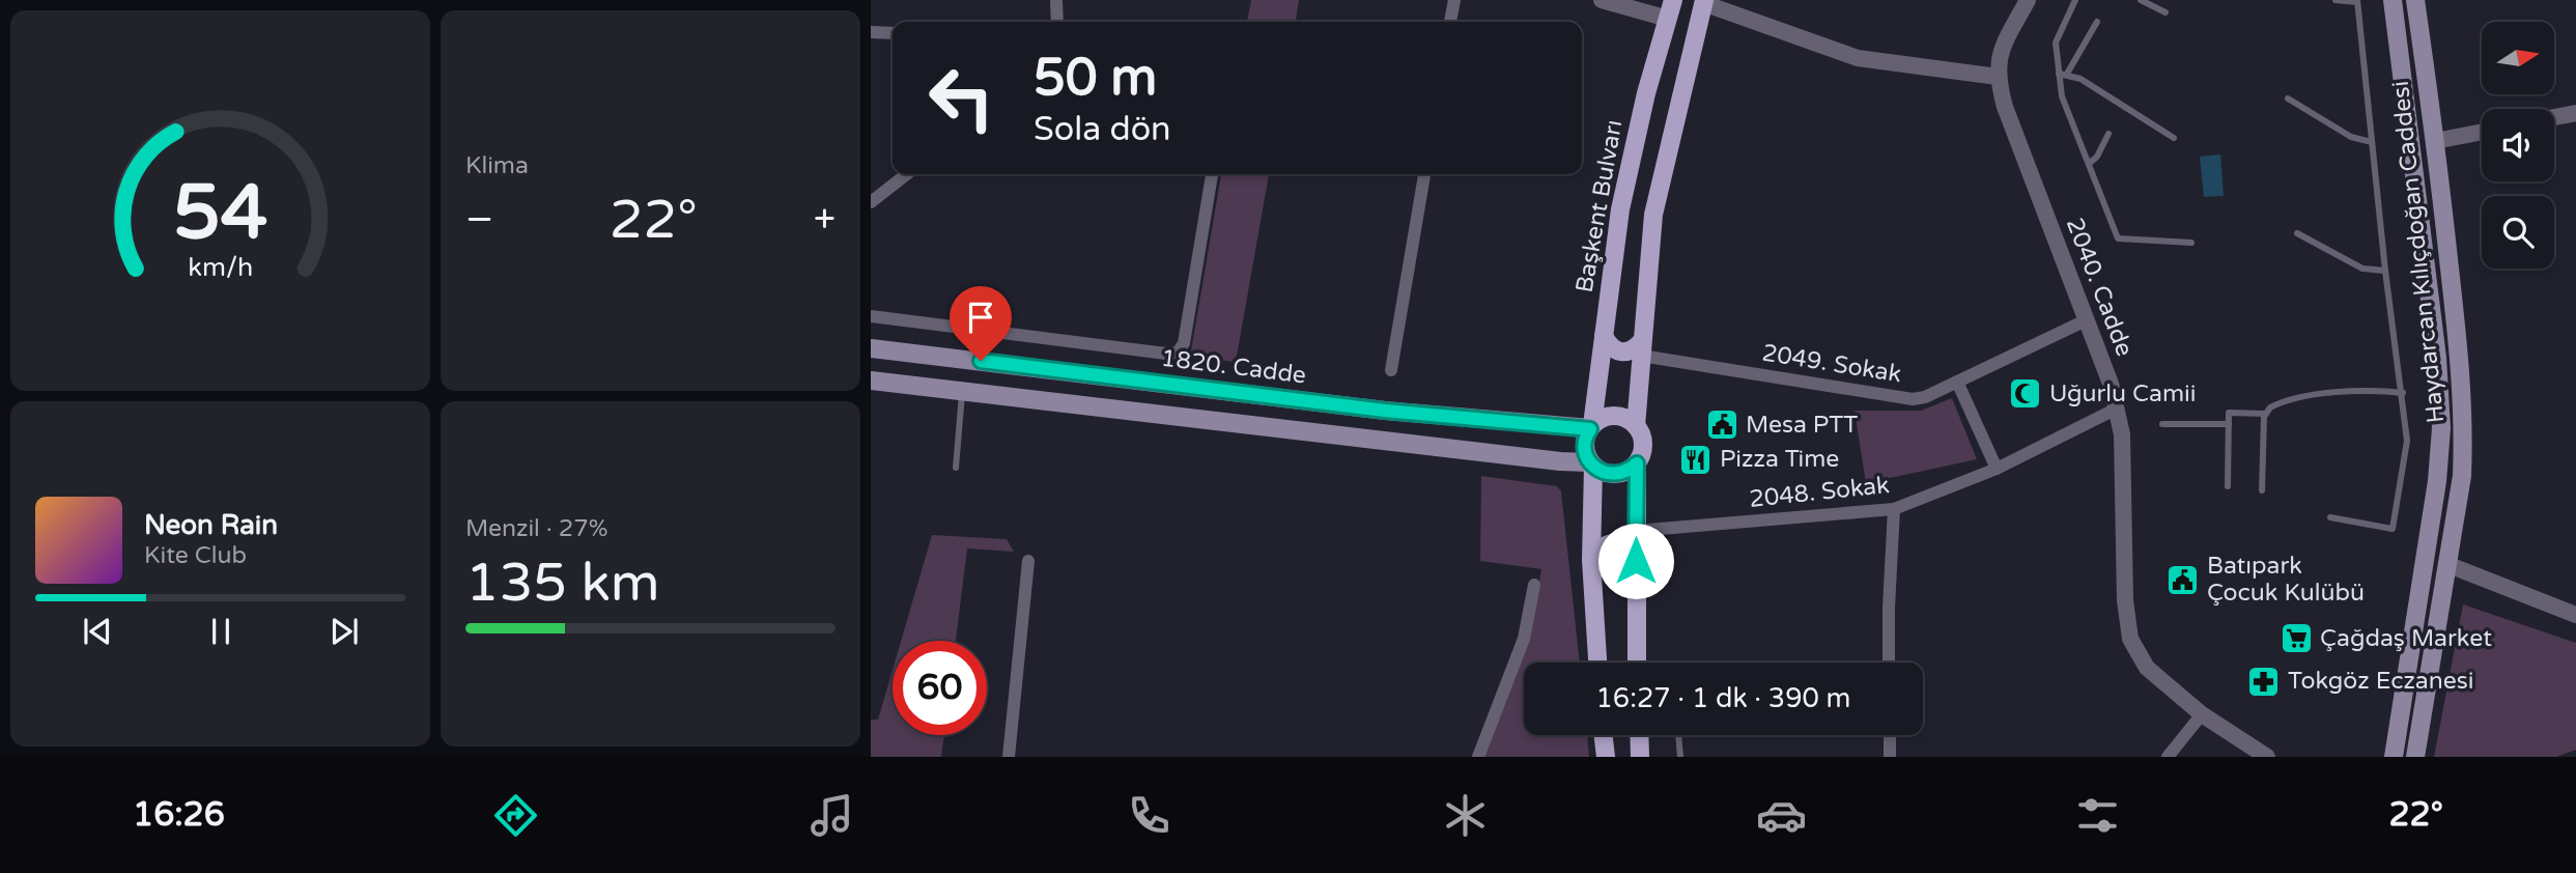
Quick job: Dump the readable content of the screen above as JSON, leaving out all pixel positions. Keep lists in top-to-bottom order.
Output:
{
  "streets": {
    "main road": ["Başkent Bulvarı", "Haydarcan Kılıçdoğan Caddesi", "1820. Cadde"],
    "street": ["2040. Cadde", "2049. Sokak", "2048. Sokak"]
  },
  "crossings": [
    ["Başkent Bulvarı", "1820. Cadde"],
    ["2040. Cadde", "2049. Sokak"],
    ["2040. Cadde", "2048. Sokak"]
  ],
  "places": {
    "mosque": ["Uğurlu Camii"],
    "public building": ["Mesa PTT", "Batıpark Çocuk Kulübü"],
    "restaurant": ["Pizza Time"],
    "supermarket": ["Çağdaş Market"],
    "pharmacy": ["Tokgöz Eczanesi"]
  },
  "north": "right",
  "page": {
    "tile": [
      "Klima",
      ["Menzil · 27%", "135 km"]
    ],
    "turn": ["50 m", "Sola dön"],
    "heat": ["−", "22°", "+"],
    "song": ["Neon Rain", "Kite Club"],
    "limit": "60",
    "trip": "16:27 · 1 dk · 390 m",
    "tabs": ["16:26", "22°"],
    "gauge": ["54", "km/h"]
  }
}
